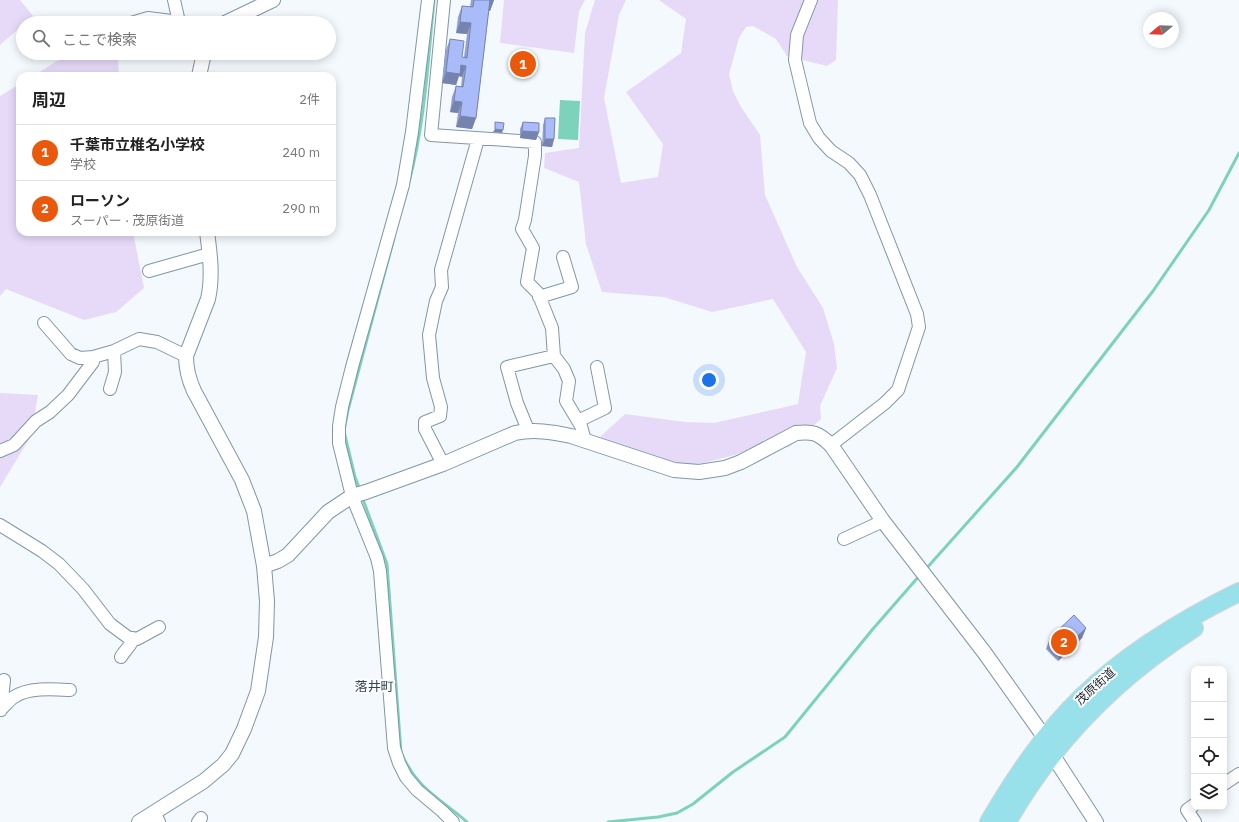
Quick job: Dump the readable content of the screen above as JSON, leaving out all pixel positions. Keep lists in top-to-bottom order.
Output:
{
  "streets": {
    "main road": ["茂原街道"]
  },
  "districts": ["落井町"],
  "north": "left",
  "page": {
    "search": "ここで検索",
    "pins": ["1", "2"],
    "heading": ["周辺", "2件"],
    "list": [
      {
        "mark": "1",
        "name": "千葉市立椎名小学校",
        "note": "学校",
        "value": "240 m"
      },
      {
        "mark": "2",
        "name": "ローソン",
        "note": "スーパー · 茂原街道",
        "value": "290 m"
      }
    ],
    "map_buttons": ["+", "−"]
  }
}
